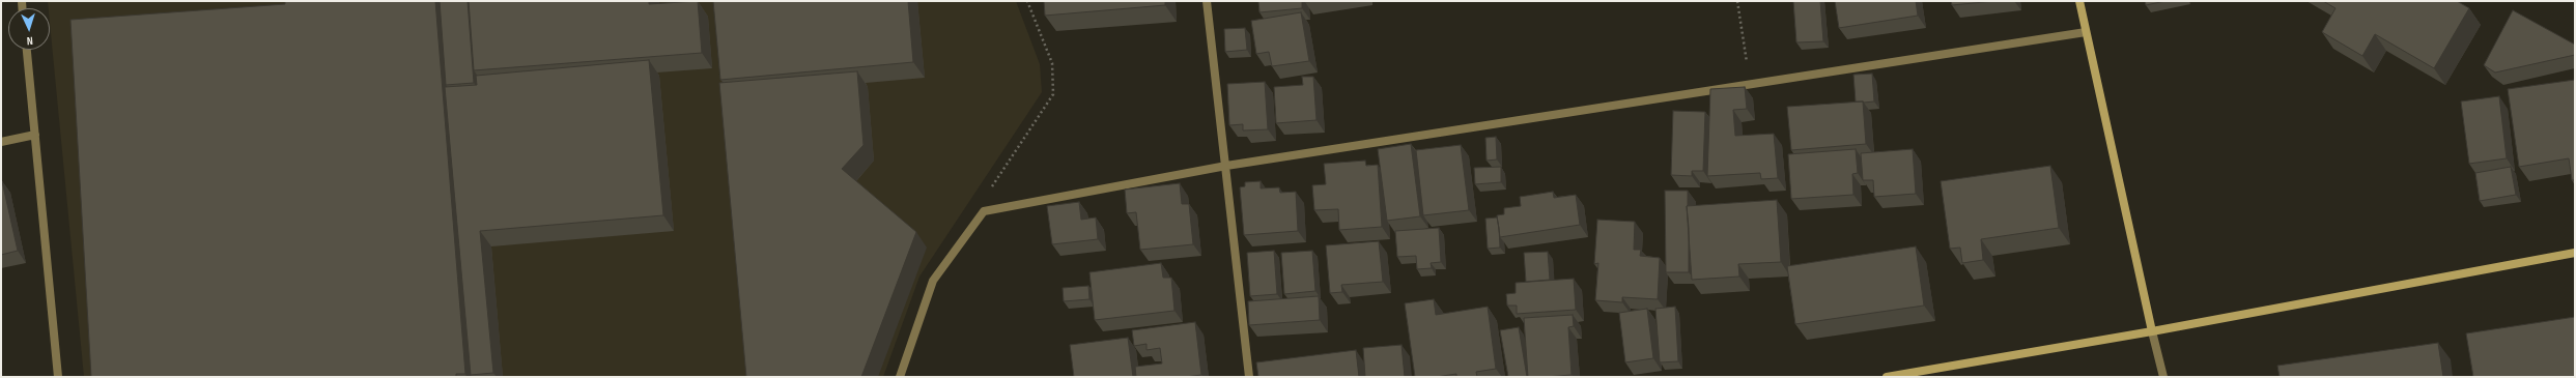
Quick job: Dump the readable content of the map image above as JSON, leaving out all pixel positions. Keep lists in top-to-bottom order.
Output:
{
  "north": "bottom"
}
